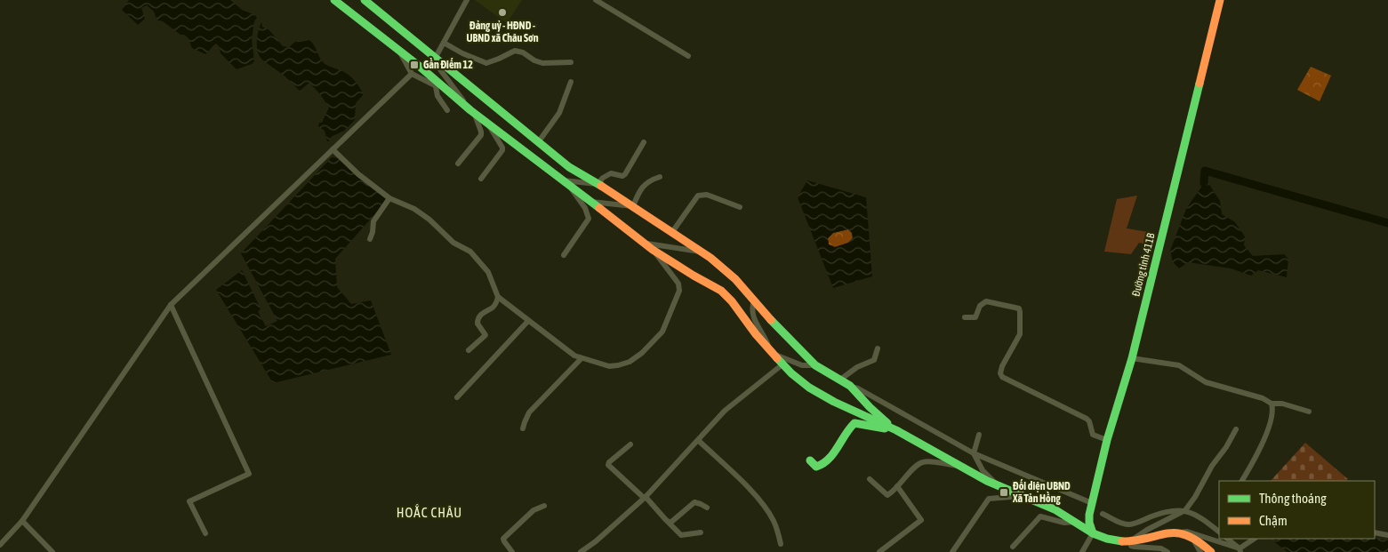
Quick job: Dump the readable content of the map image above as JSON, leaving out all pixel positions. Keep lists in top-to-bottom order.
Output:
{
  "streets": {
    "main road": ["Đường tỉnh 411B"]
  },
  "districts": ["HOẮC CHÂU"],
  "places": {
    "other": ["Đảng uỷ - HĐND - UBND xã Châu Sơn"],
    "transit": ["Gần Điếm 12", "Đối diện UBND Xã Tản Hồng"]
  },
  "legend": ["Thông thoáng", "Chậm"]
}
